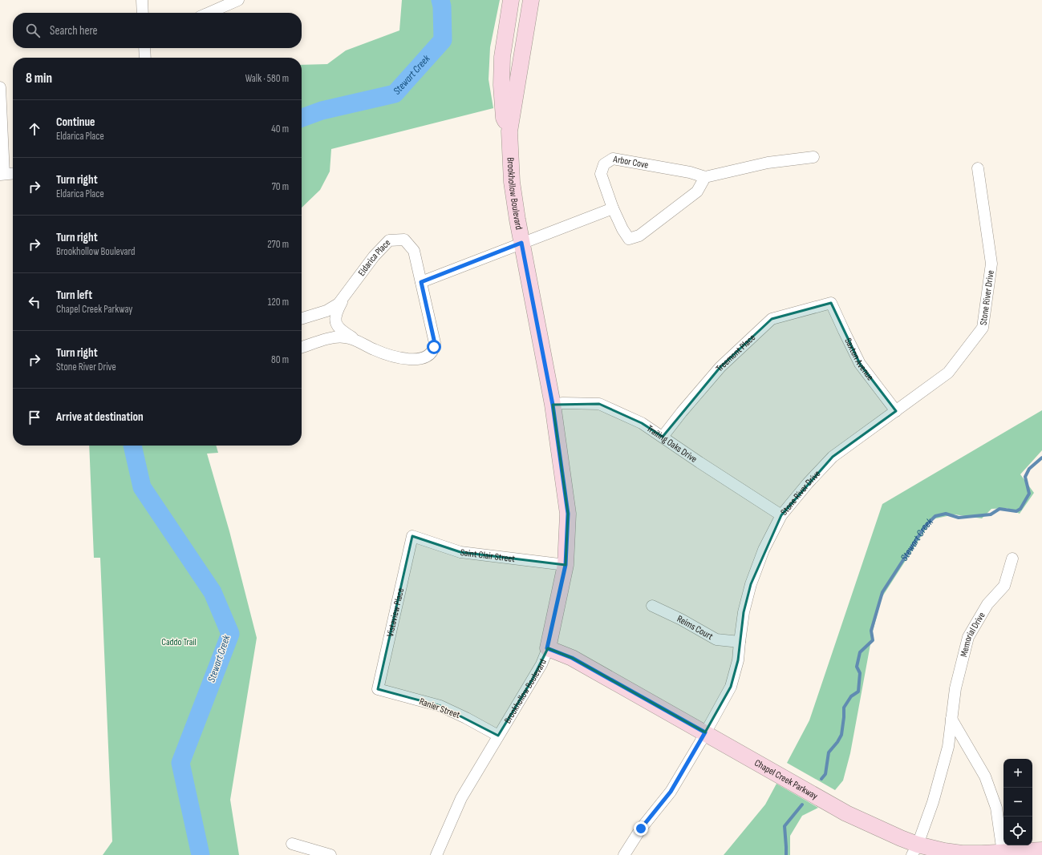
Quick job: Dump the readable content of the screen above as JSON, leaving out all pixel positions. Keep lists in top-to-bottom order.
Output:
{
  "streets": {
    "street": [
      "Arbor Cove",
      "Brookhollow Boulevard",
      "Eldarica Place",
      "Stone River Drive",
      "Treemont Place",
      "Saxton Avenue",
      "Trailing Oaks Drive",
      "Saint Clair Street",
      "Vistaview Place",
      "Reims Court",
      "Memorial Drive",
      "Ranier Street",
      "Chapel Creek Parkway"
    ]
  },
  "crossings": [
    ["Brookhollow Boulevard", "Trailing Oaks Drive"],
    ["Brookhollow Boulevard", "Saint Clair Street"],
    ["Brookhollow Boulevard", "Ranier Street"],
    ["Brookhollow Boulevard", "Chapel Creek Parkway"],
    ["Stone River Drive", "Saxton Avenue"],
    ["Stone River Drive", "Trailing Oaks Drive"],
    ["Stone River Drive", "Reims Court"],
    ["Stone River Drive", "Chapel Creek Parkway"],
    ["Treemont Place", "Saxton Avenue"],
    ["Treemont Place", "Trailing Oaks Drive"],
    ["Saint Clair Street", "Vistaview Place"],
    ["Vistaview Place", "Ranier Street"],
    ["Memorial Drive", "Chapel Creek Parkway"]
  ],
  "water": ["Stewart Creek"],
  "parks": ["Caddo Trail"],
  "page": {
    "search": "Search here",
    "heading": ["8 min", "Walk · 580 m"],
    "list": [
      ["Continue", "Eldarica Place", "40 m"],
      ["Turn right", "Eldarica Place", "70 m"],
      ["Turn right", "Brookhollow Boulevard", "270 m"],
      ["Turn left", "Chapel Creek Parkway", "120 m"],
      ["Turn right", "Stone River Drive", "80 m"],
      "Arrive at destination"
    ],
    "map_buttons": ["+", "−"]
  }
}
